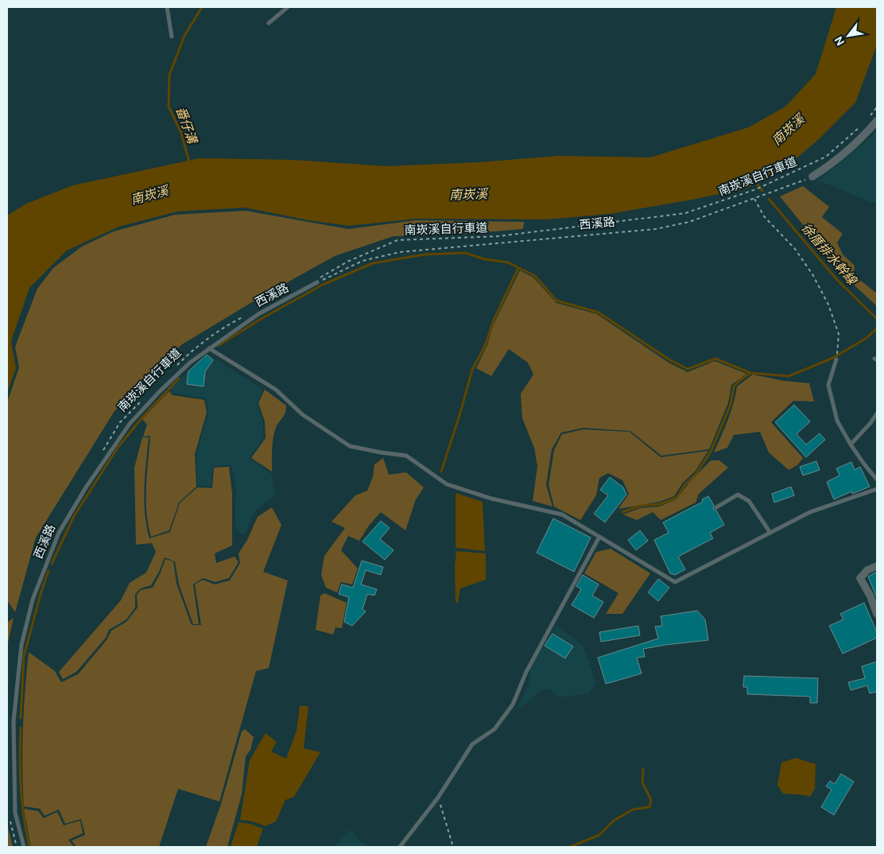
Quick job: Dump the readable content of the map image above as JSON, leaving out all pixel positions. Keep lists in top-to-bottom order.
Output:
{
  "streets": {
    "lane": ["西溪路"],
    "path": ["南崁溪自行車道"]
  },
  "crossings": [
    ["南崁溪自行車道", "西溪路"]
  ],
  "water": ["番仔溝", "南崁溪", "徐厝排水幹線"],
  "north": "bottom left"
}
